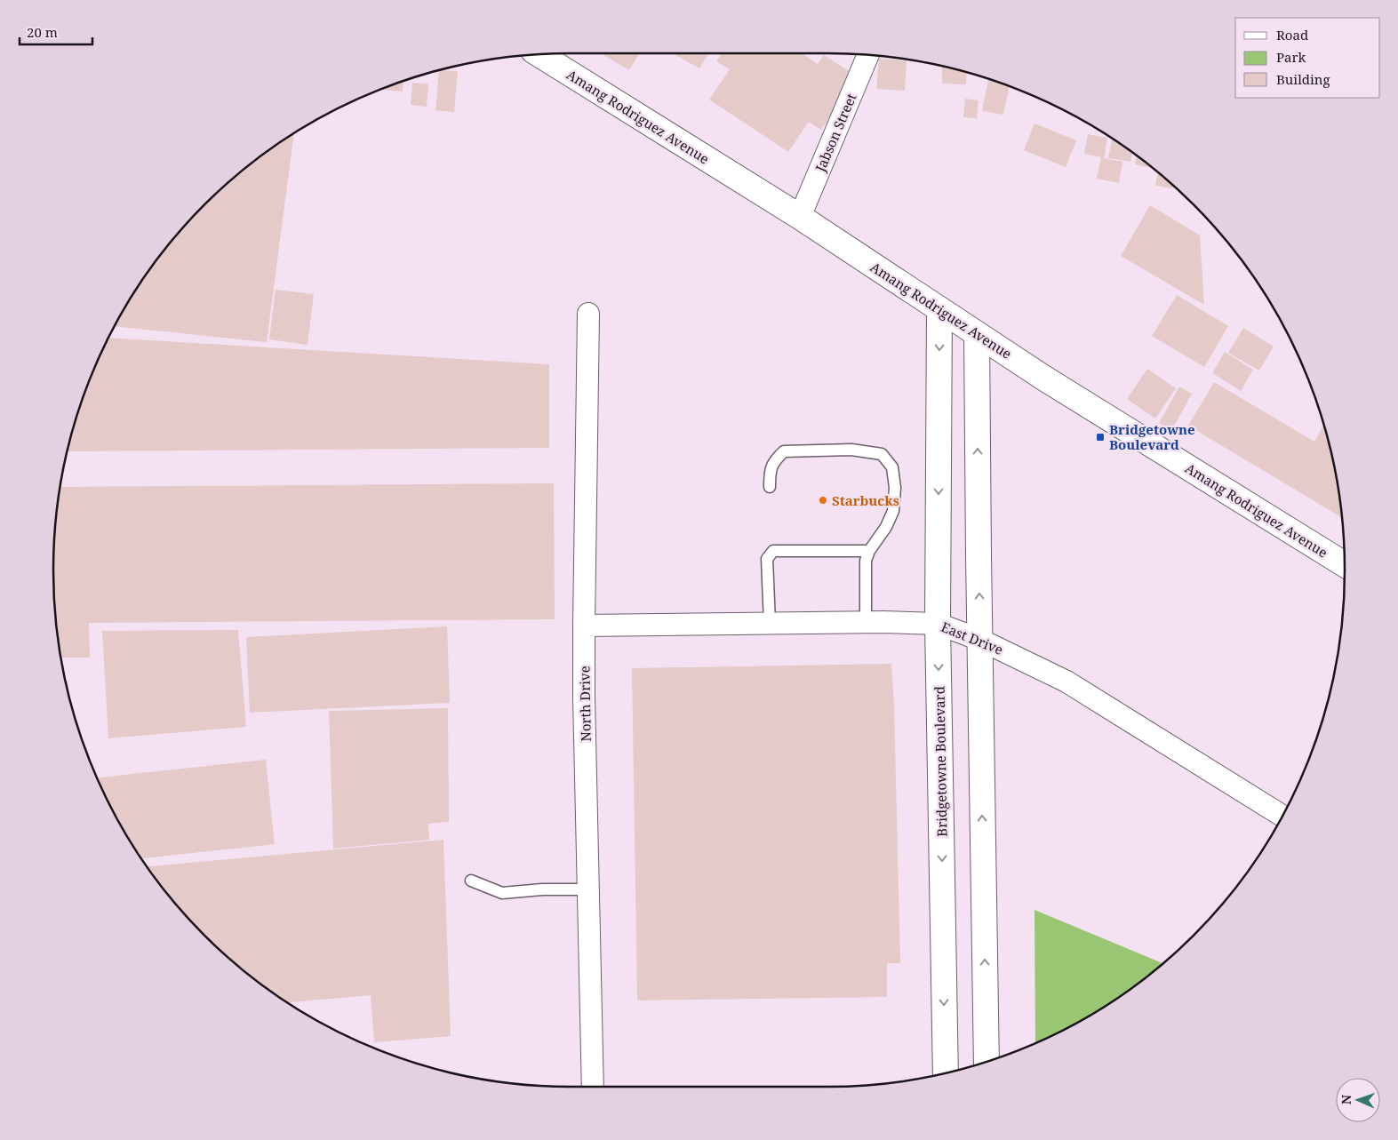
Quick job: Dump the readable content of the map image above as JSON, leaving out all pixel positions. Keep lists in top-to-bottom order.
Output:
{
  "streets": {
    "street": [
      "Amang Rodriguez Avenue",
      "Jabson Street",
      "East Drive",
      "North Drive",
      "Bridgetowne Boulevard"
    ]
  },
  "crossings": [
    ["Amang Rodriguez Avenue", "Jabson Street"],
    ["Amang Rodriguez Avenue", "Bridgetowne Boulevard"],
    ["East Drive", "North Drive"],
    ["East Drive", "Bridgetowne Boulevard"]
  ],
  "places": {
    "transit": ["Bridgetowne Boulevard"],
    "other": ["Starbucks"]
  },
  "legend": ["Road", "Park", "Building"],
  "scale_bar": "20 m",
  "north": "left"
}
